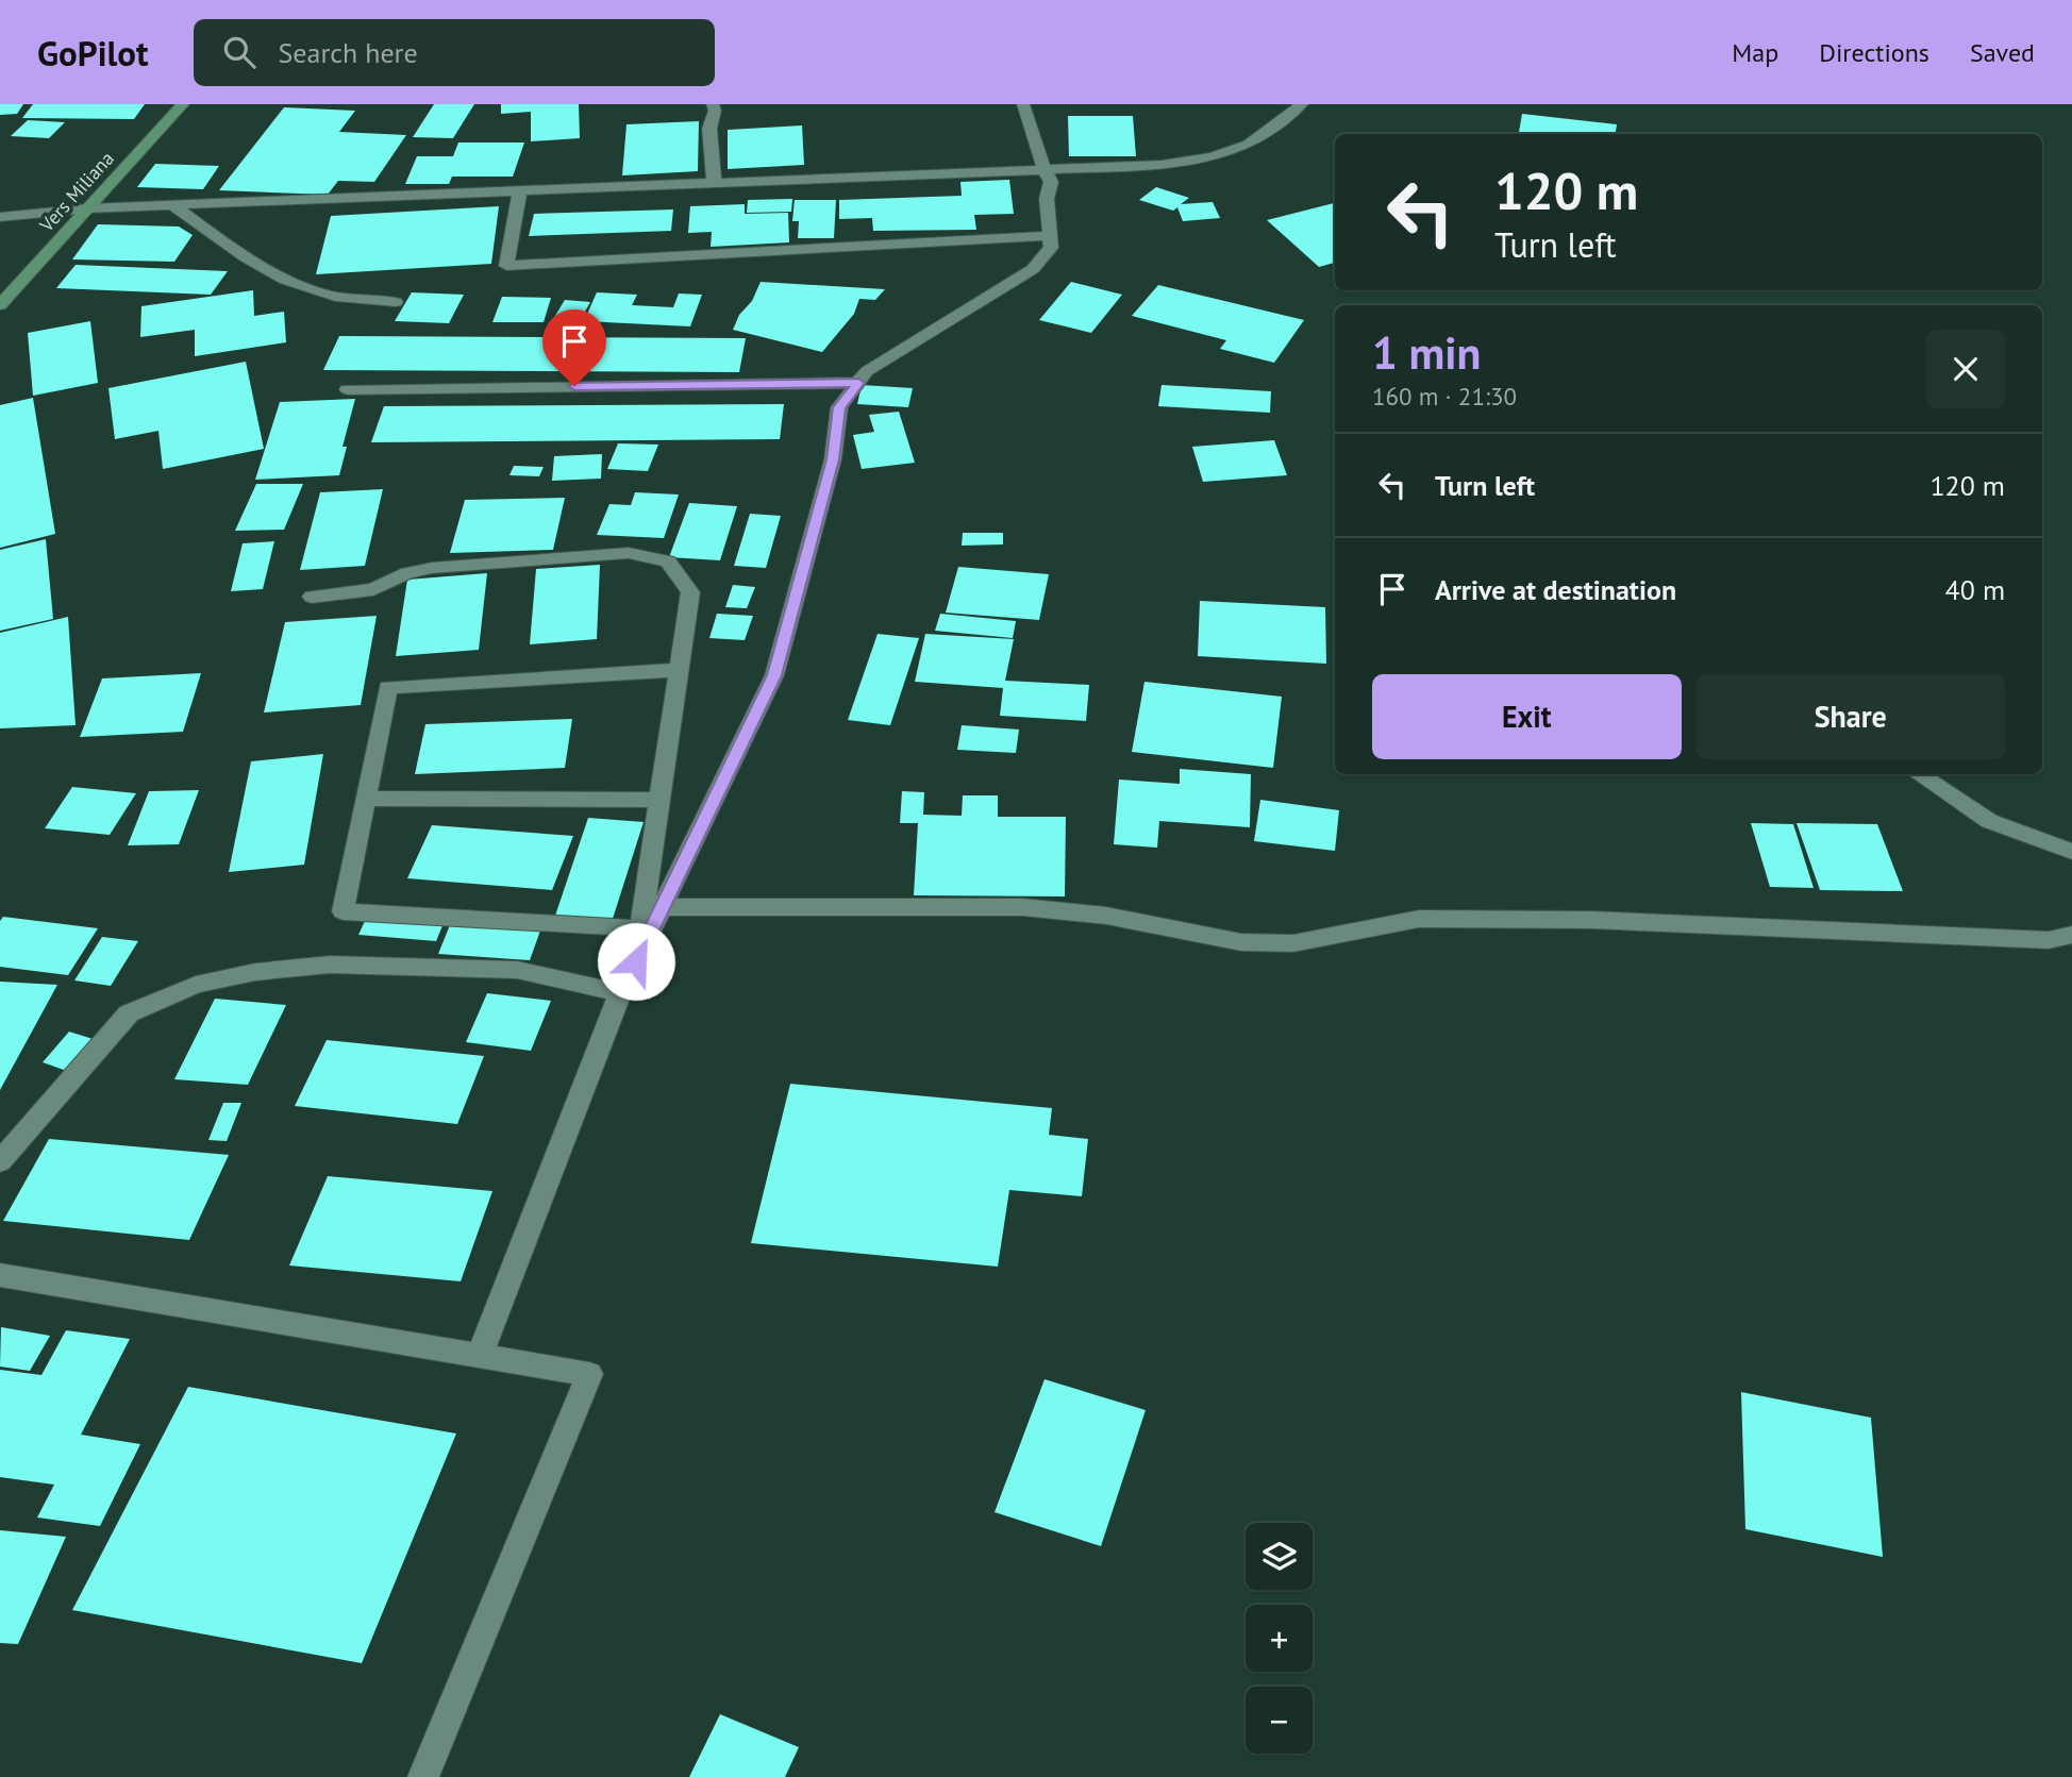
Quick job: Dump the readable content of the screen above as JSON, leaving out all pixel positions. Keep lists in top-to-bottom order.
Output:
{
  "streets": {
    "main road": ["Vers Miliana"]
  },
  "page": {
    "header": "GoPilot",
    "search": "Search here",
    "nav": ["Map", "Directions", "Saved"],
    "turn": ["120 m", "Turn left"],
    "heading": ["1 min", "160 m · 21:30"],
    "list": [
      {
        "name": "Turn left",
        "value": "120 m"
      },
      {
        "name": "Arrive at destination",
        "value": "40 m"
      }
    ],
    "buttons": ["Exit", "Share"],
    "map_buttons": ["+", "−"]
  }
}
